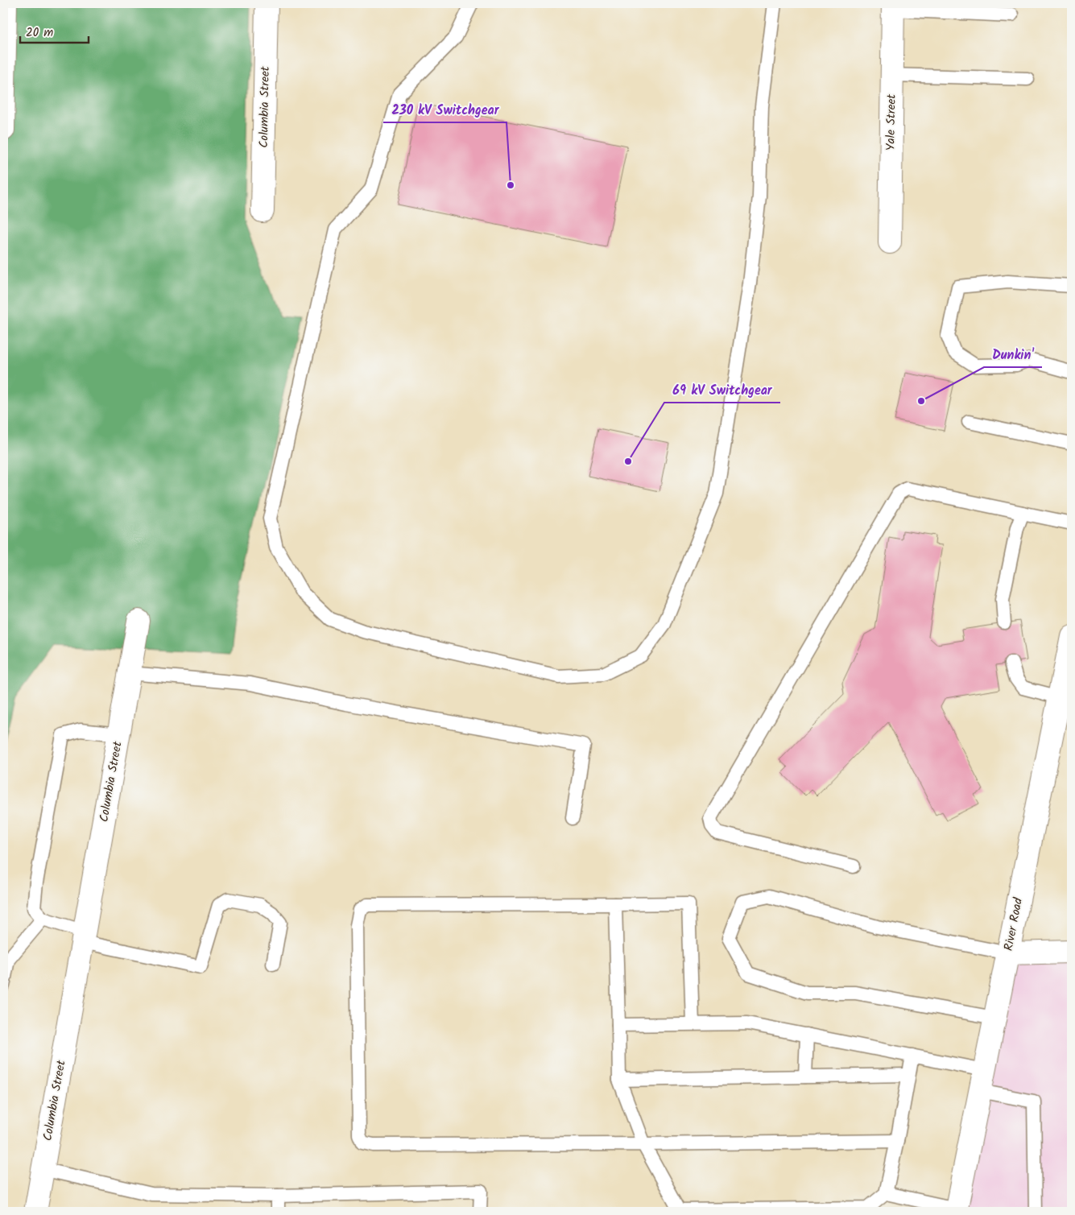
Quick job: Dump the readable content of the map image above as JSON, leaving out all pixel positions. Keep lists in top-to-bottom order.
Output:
{
  "streets": {
    "street": ["Columbia Street", "Yale Street", "River Road"]
  },
  "places": ["230 kV Switchgear", "Dunkin'", "69 kV Switchgear"],
  "scale_bar": "20 m"
}
